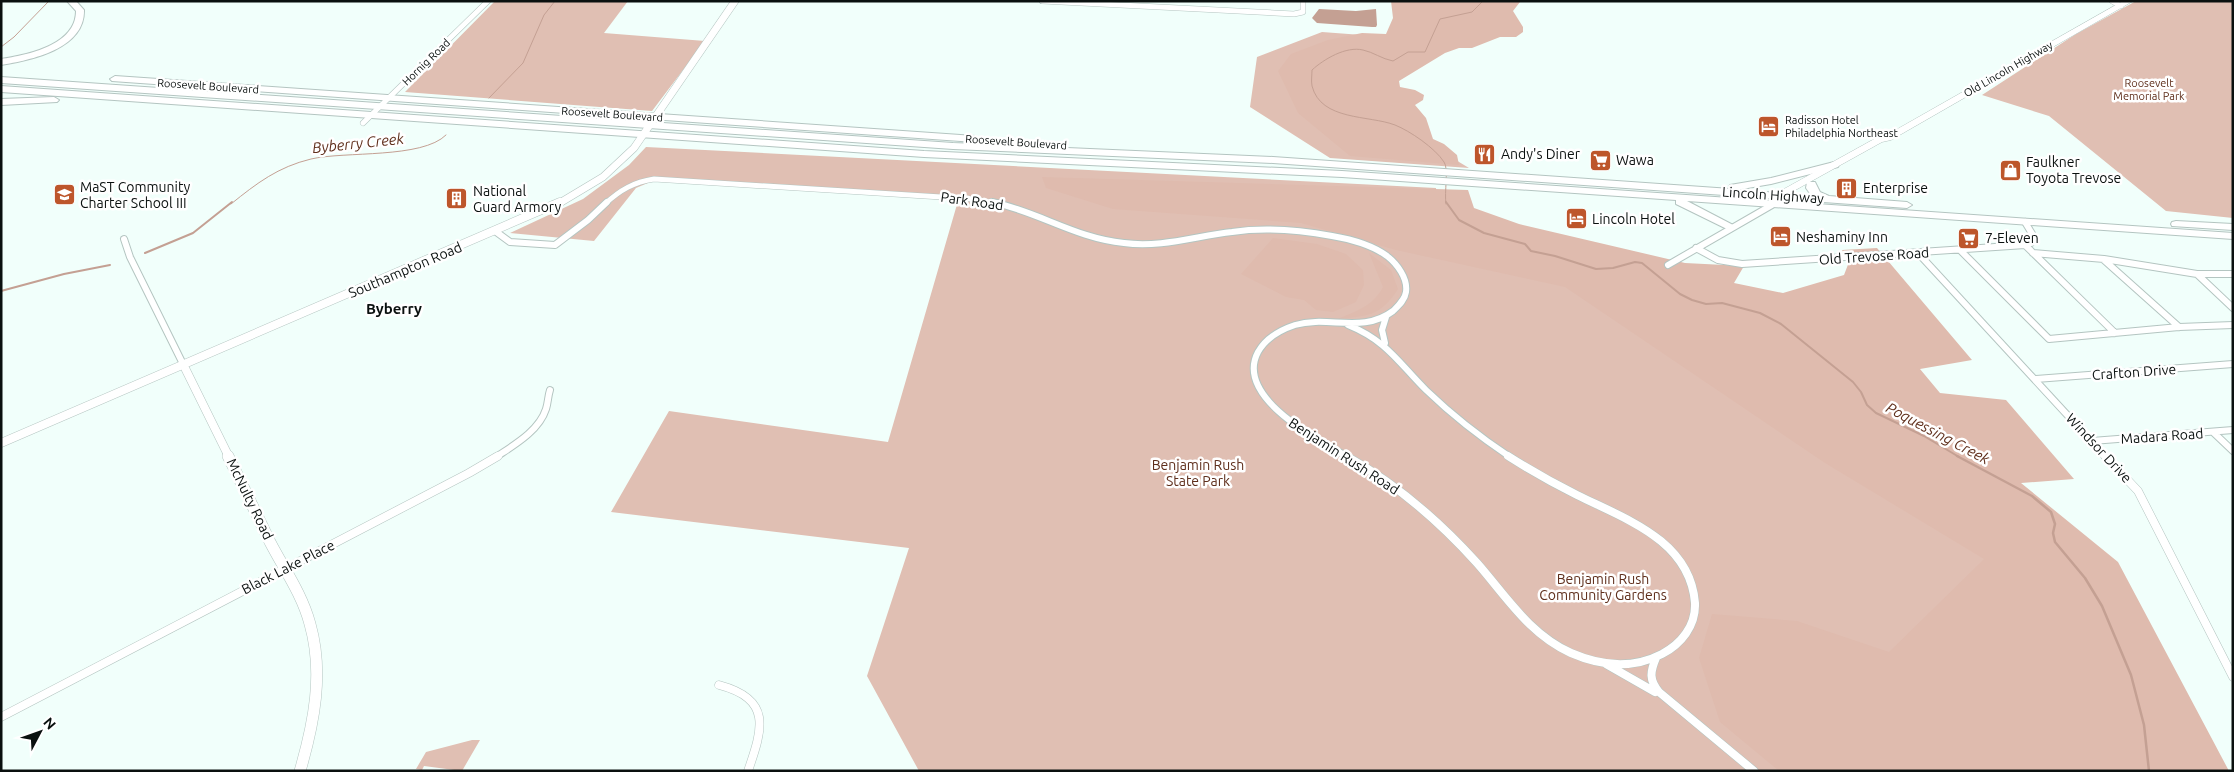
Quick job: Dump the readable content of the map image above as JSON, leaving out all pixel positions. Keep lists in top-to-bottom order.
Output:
{
  "streets": {
    "highway": ["Roosevelt Boulevard", "Lincoln Highway"],
    "main road": ["Old Lincoln Highway"],
    "street": [
      "Hornig Road",
      "Park Road",
      "Old Trevose Road",
      "Southampton Road",
      "Crafton Drive",
      "Madara Road",
      "Windsor Drive",
      "Benjamin Rush Road",
      "McNulty Road",
      "Black Lake Place"
    ]
  },
  "crossings": [
    ["Hornig Road", "Roosevelt Boulevard"],
    ["Old Lincoln Highway", "Lincoln Highway"],
    ["Old Lincoln Highway", "Old Trevose Road"],
    ["Roosevelt Boulevard", "Lincoln Highway"],
    ["Roosevelt Boulevard", "Southampton Road"],
    ["Park Road", "Southampton Road"],
    ["Park Road", "Benjamin Rush Road"],
    ["Old Trevose Road", "Windsor Drive"],
    ["Southampton Road", "McNulty Road"],
    ["Crafton Drive", "Windsor Drive"],
    ["Madara Road", "Windsor Drive"],
    ["McNulty Road", "Black Lake Place"]
  ],
  "districts": ["Byberry"],
  "water": ["Byberry Creek", "Poquessing Creek"],
  "parks": ["Roosevelt Memorial Park", "Benjamin Rush State Park", "Benjamin Rush Community Gardens"],
  "places": {
    "hotel": ["Radisson Hotel Philadelphia Northeast", "Lincoln Hotel", "Neshaminy Inn"],
    "restaurant": ["Andy's Diner"],
    "supermarket": ["Wawa", "7-Eleven"],
    "shop": ["Faulkner Toyota Trevose"],
    "building": ["Enterprise", "National Guard Armory"],
    "school or university": ["MaST Community Charter School III"]
  },
  "north": "top right"
}
